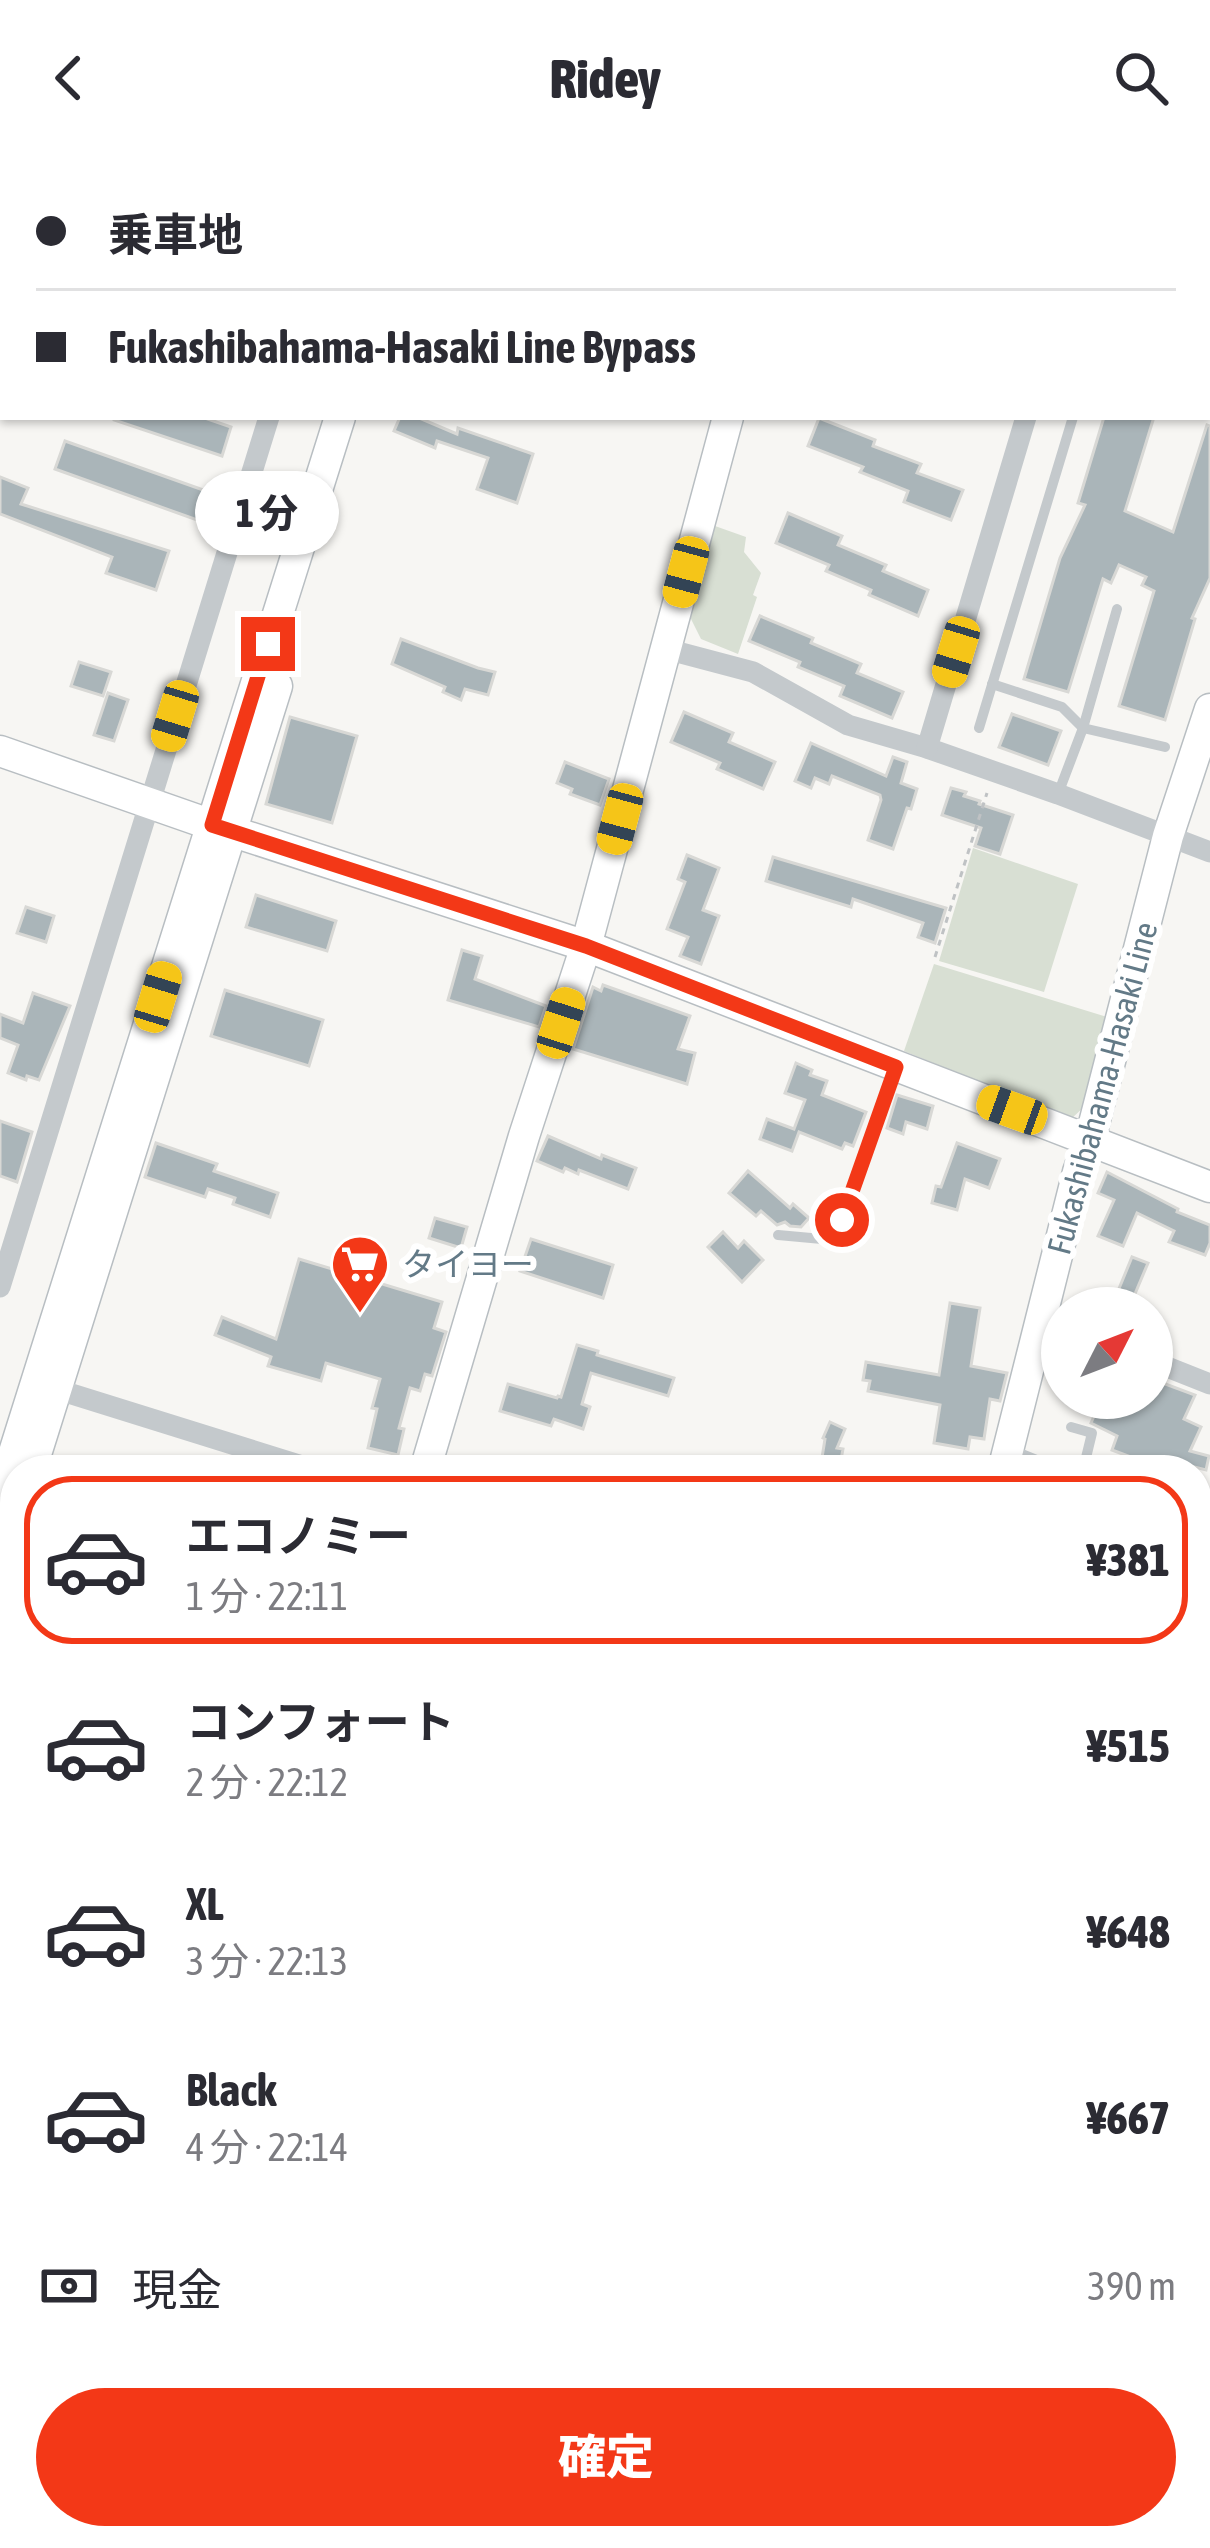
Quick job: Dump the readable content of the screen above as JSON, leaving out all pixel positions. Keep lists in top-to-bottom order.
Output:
{
  "streets": {
    "main road": ["Fukashibahama-Hasaki Line"]
  },
  "places": {
    "supermarket": ["タイヨー"]
  },
  "north": "top right",
  "page": {
    "header": "Ridey",
    "banner": ["乗車地", "Fukashibahama-Hasaki Line Bypass"],
    "bubble": "1 分",
    "list": [
      {
        "name": "エコノミー",
        "note": "1 分 · 22:11",
        "value": "¥381"
      },
      {
        "name": "コンフォート",
        "note": "2 分 · 22:12",
        "value": "¥515"
      },
      {
        "name": "XL",
        "note": "3 分 · 22:13",
        "value": "¥648"
      },
      {
        "name": "Black",
        "note": "4 分 · 22:14",
        "value": "¥667"
      }
    ],
    "pay": ["現金", "390 m"],
    "buttons": "確定"
  }
}
